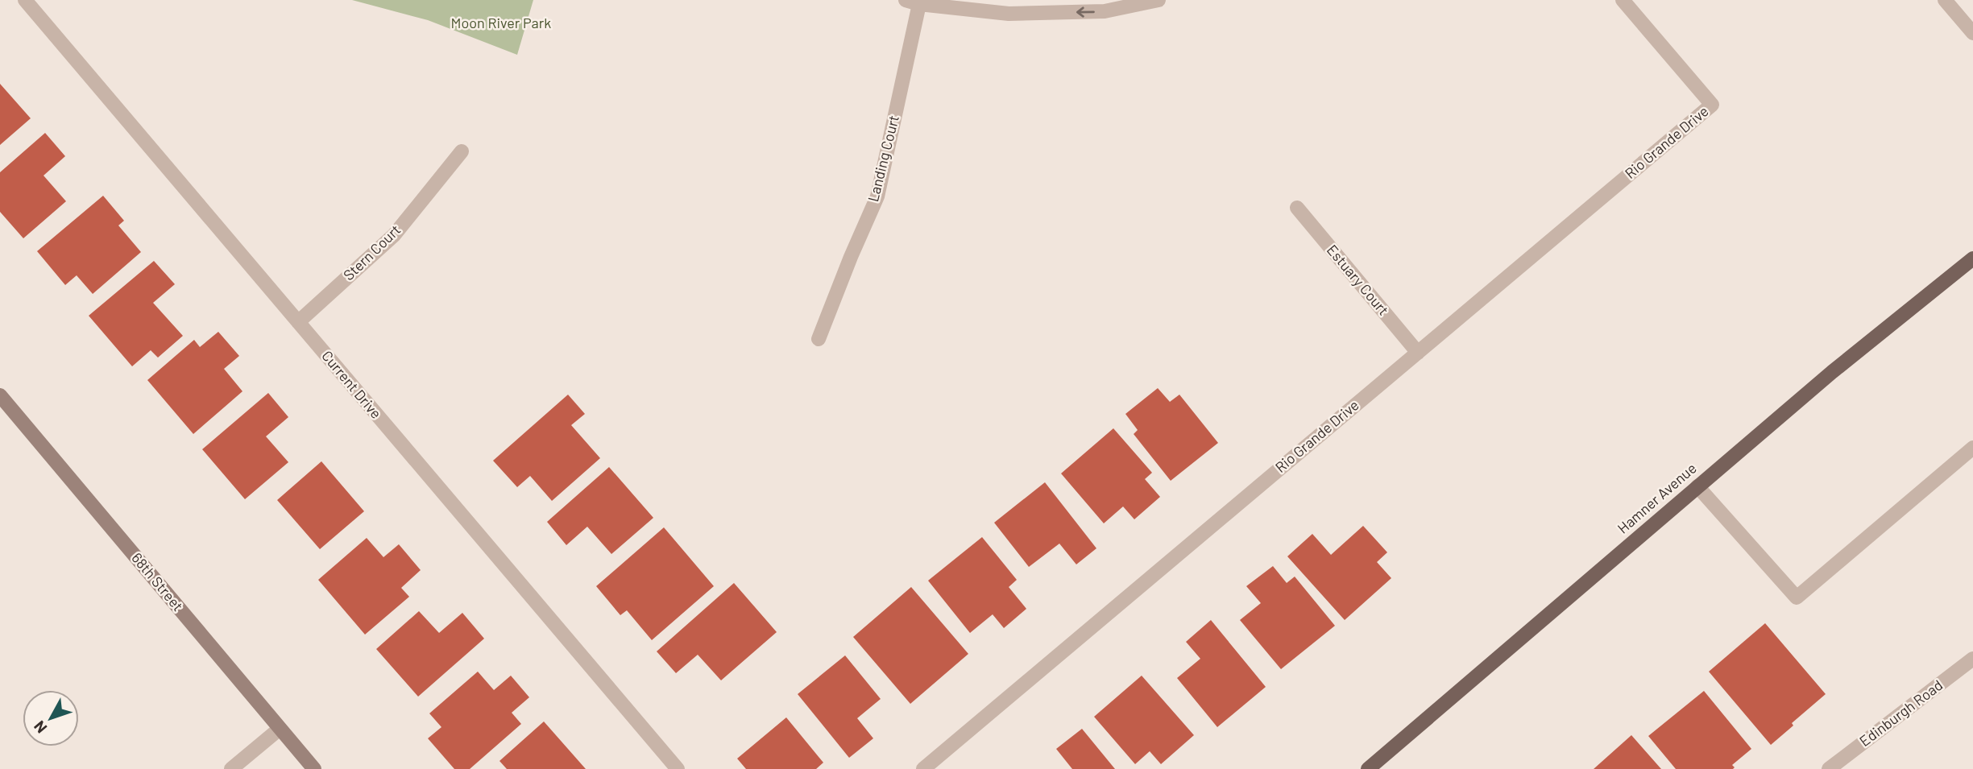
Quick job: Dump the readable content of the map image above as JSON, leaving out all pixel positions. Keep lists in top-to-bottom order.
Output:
{
  "streets": {
    "main road": ["Hamner Avenue"],
    "street": [
      "Rio Grande Drive",
      "Landing Court",
      "Stern Court",
      "Estuary Court",
      "Current Drive",
      "68th Street",
      "Edinburgh Road"
    ]
  },
  "crossings": [
    ["Rio Grande Drive", "Estuary Court"],
    ["Stern Court", "Current Drive"]
  ],
  "parks": ["Moon River Park"],
  "north": "bottom left"
}
